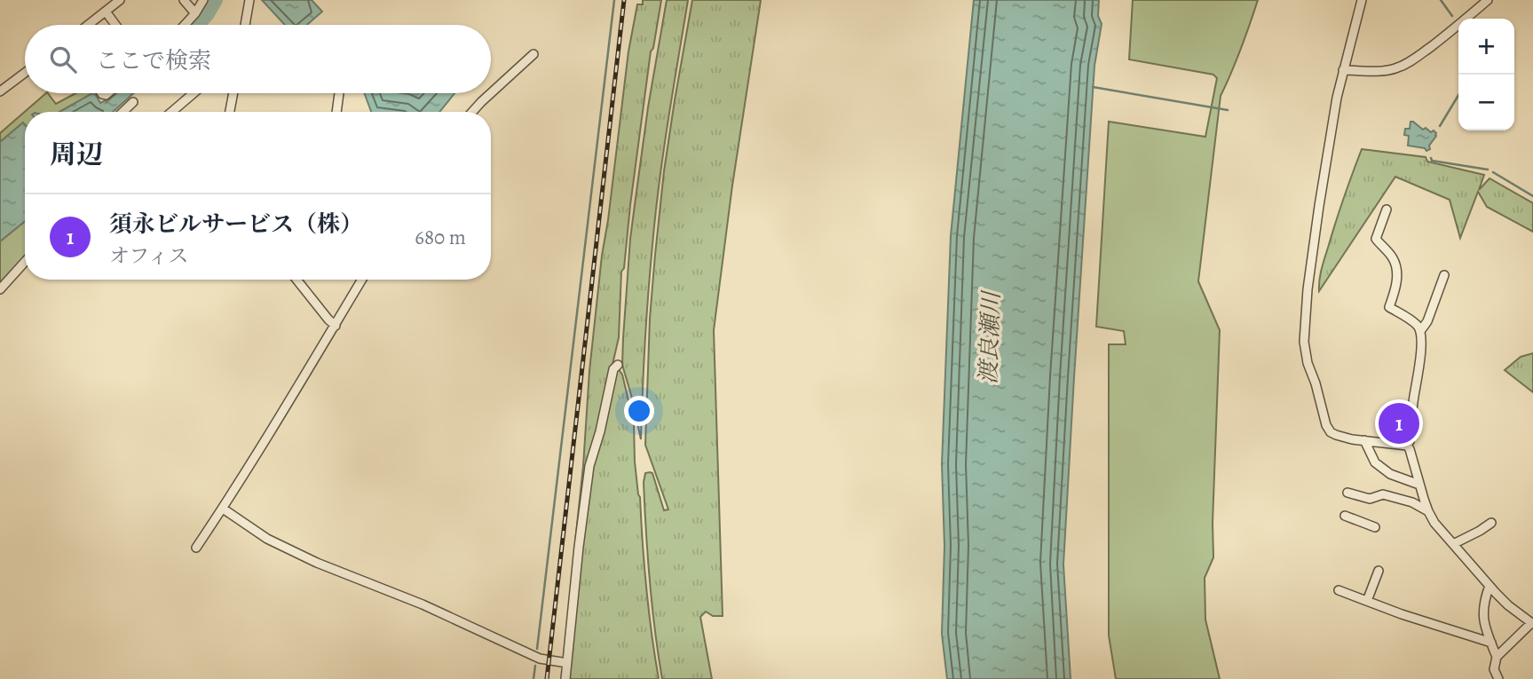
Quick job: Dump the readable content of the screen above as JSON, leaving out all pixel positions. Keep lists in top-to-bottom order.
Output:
{
  "water": ["渡良瀬川"],
  "page": {
    "map_buttons": ["+", "−"],
    "search": "ここで検索",
    "heading": "周辺",
    "list": [
      {
        "mark": "1",
        "name": "須永ビルサービス（株）",
        "note": "オフィス",
        "value": "680 m"
      }
    ],
    "pins": "1"
  }
}
